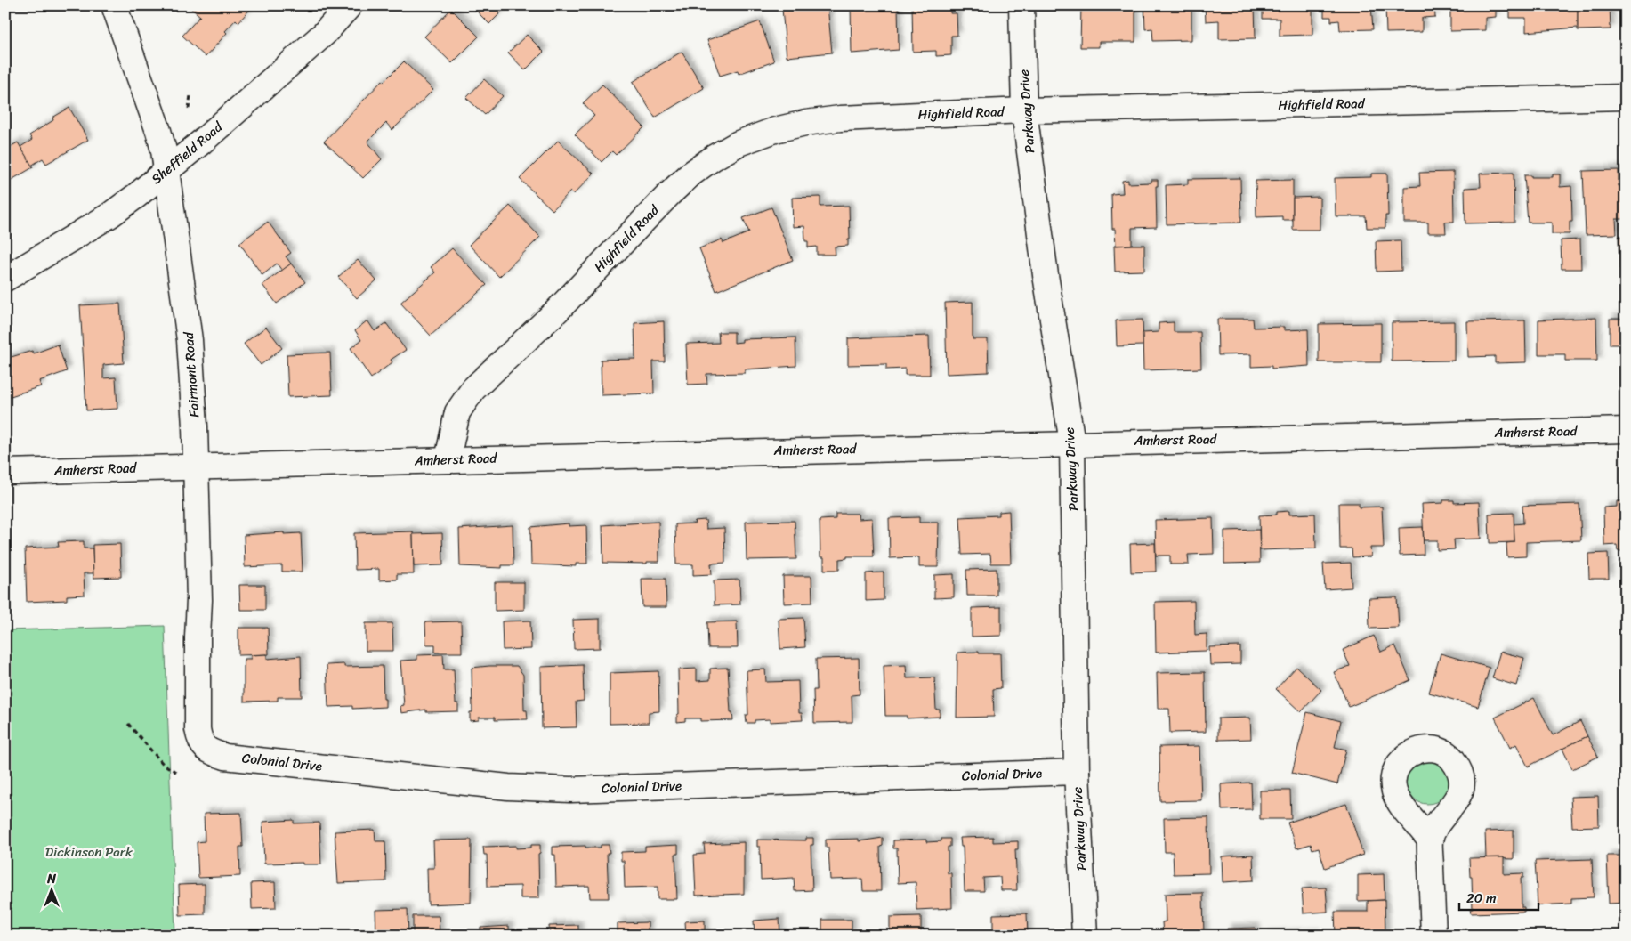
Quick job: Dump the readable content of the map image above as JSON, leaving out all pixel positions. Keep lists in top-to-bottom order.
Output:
{
  "streets": {
    "street": [
      "Highfield Road",
      "Parkway Drive",
      "Sheffield Road",
      "Fairmont Road",
      "Amherst Road",
      "Colonial Drive"
    ]
  },
  "crossings": [
    ["Highfield Road", "Parkway Drive"],
    ["Highfield Road", "Amherst Road"],
    ["Parkway Drive", "Amherst Road"],
    ["Parkway Drive", "Colonial Drive"],
    ["Sheffield Road", "Fairmont Road"],
    ["Fairmont Road", "Amherst Road"],
    ["Fairmont Road", "Colonial Drive"]
  ],
  "parks": ["Dickinson Park"],
  "scale_bar": "20 m",
  "north": "top"
}
